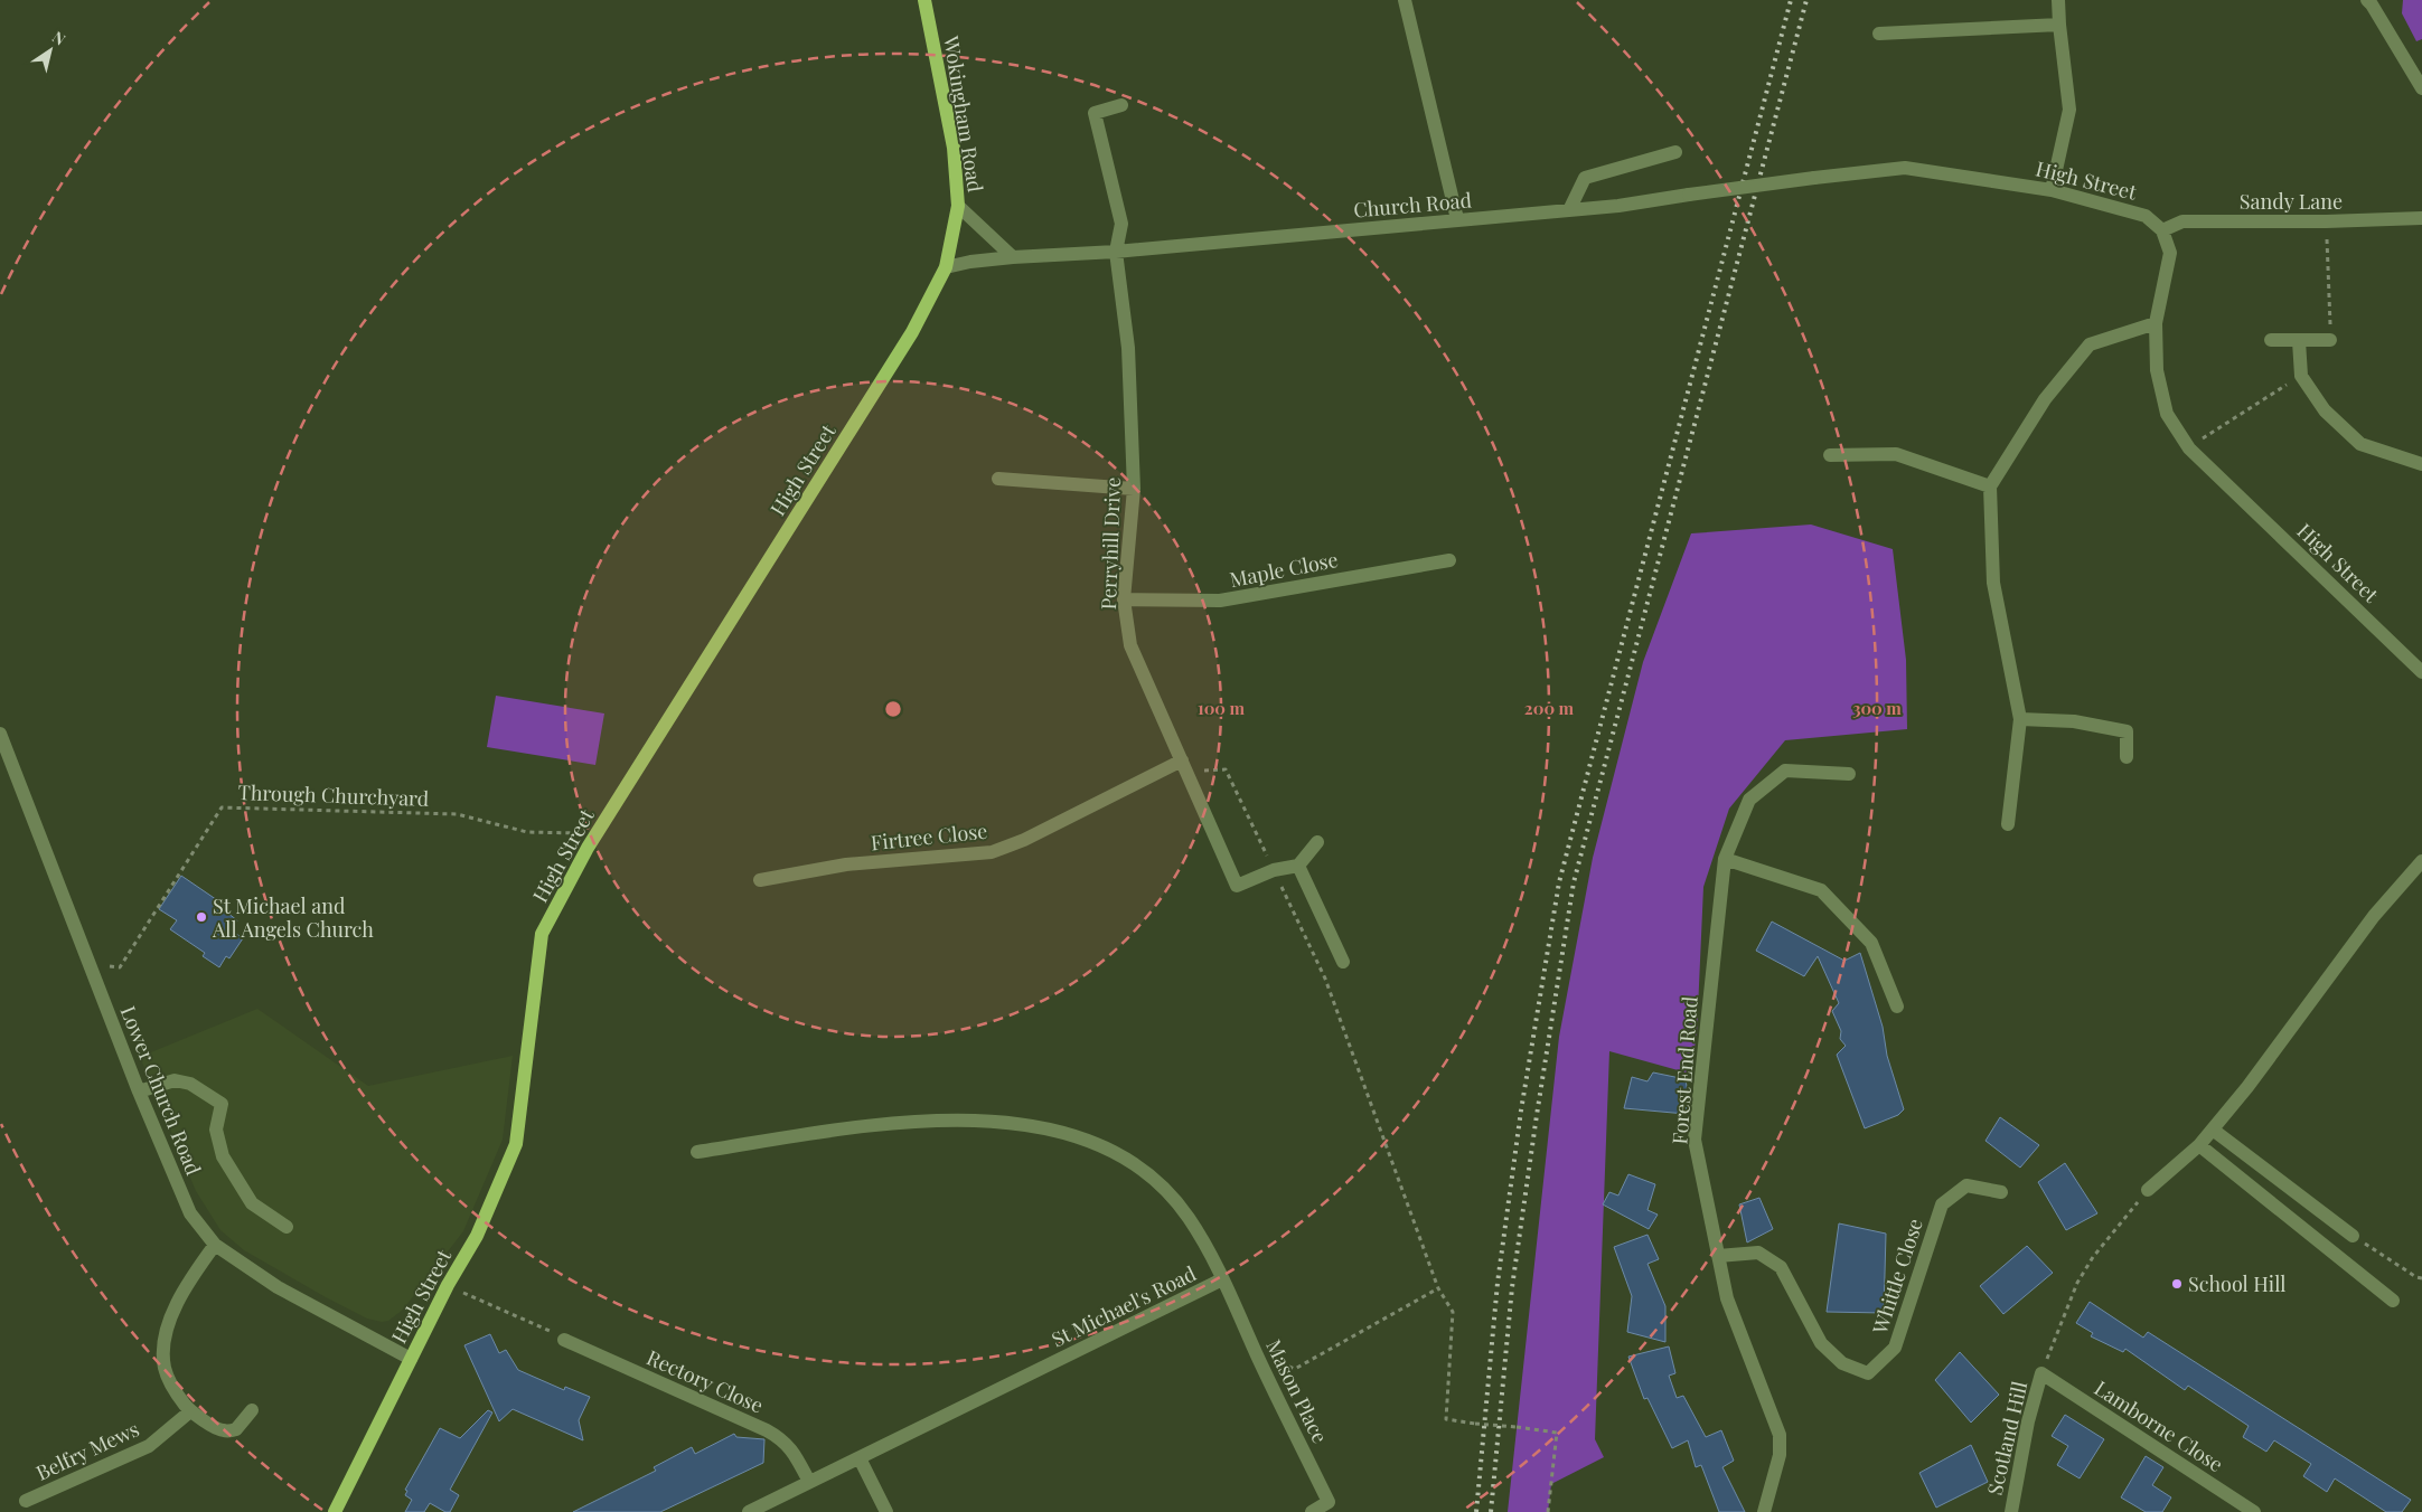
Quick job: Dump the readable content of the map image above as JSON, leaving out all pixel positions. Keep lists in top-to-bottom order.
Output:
{
  "streets": {
    "main road": ["Wokingham Road", "High Street"],
    "street": [
      "Sandy Lane",
      "Church Road",
      "Perryhill Drive",
      "Maple Close",
      "Firtree Close",
      "Forest End Road",
      "Lower Church Road",
      "Whittle Close",
      "St Michael's Road",
      "Rectory Close",
      "Mason Place",
      "Lamborne Close",
      "Scotland Hill",
      "Belfry Mews"
    ],
    "path": ["Through Churchyard"]
  },
  "crossings": [
    ["Wokingham Road", "High Street"],
    ["Wokingham Road", "Church Road"],
    ["High Street", "Sandy Lane"],
    ["High Street", "Church Road"],
    ["High Street", "Through Churchyard"],
    ["High Street", "Lower Church Road"],
    ["Church Road", "Perryhill Drive"],
    ["Perryhill Drive", "Maple Close"],
    ["Perryhill Drive", "Firtree Close"],
    ["Through Churchyard", "Lower Church Road"],
    ["Forest End Road", "Whittle Close"],
    ["St Michael's Road", "Rectory Close"],
    ["St Michael's Road", "Mason Place"],
    ["Lamborne Close", "Scotland Hill"]
  ],
  "places": ["St Michael and All Angels Church", "School Hill"],
  "north": "top right",
  "rings": ["100 m", "200 m", "300 m"]
}
